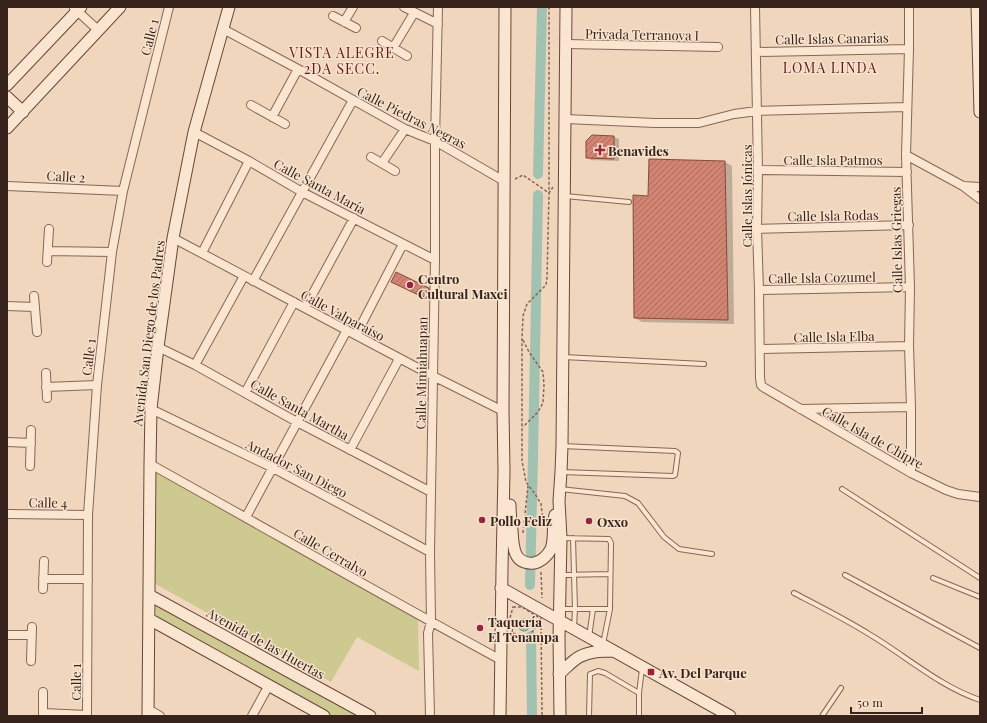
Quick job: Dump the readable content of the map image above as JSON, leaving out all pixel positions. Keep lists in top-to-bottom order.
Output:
{
  "streets": {
    "main road": ["Avenida San Diego de los Padres", "Avenida de las Huertas"],
    "street": [
      "Privada Terranova I",
      "Calle 1",
      "Calle Islas Canarias",
      "Calle Piedras Negras",
      "Calle Isla Patmos",
      "Calle 2",
      "Calle Santa María",
      "Calle Islas Jónicas",
      "Calle Isla Rodas",
      "Calle Islas Griegas",
      "Calle Isla Cozumel",
      "Calle Valparaíso",
      "Calle Isla Elba",
      "Calle Mimiahuapan",
      "Calle Santa Martha",
      "Calle Isla de Chipre",
      "Andador San Diego",
      "Calle 4",
      "Calle Cerralvo"
    ]
  },
  "crossings": [
    ["Calle 1", "Calle 2"],
    ["Calle 1", "Calle 4"],
    ["Calle Islas Canarias", "Calle Islas Jónicas"],
    ["Calle Islas Canarias", "Calle Islas Griegas"],
    ["Calle Piedras Negras", "Avenida San Diego de los Padres"],
    ["Calle Piedras Negras", "Calle Mimiahuapan"],
    ["Calle Isla Patmos", "Calle Islas Jónicas"],
    ["Calle Isla Patmos", "Calle Islas Griegas"],
    ["Calle Santa María", "Avenida San Diego de los Padres"],
    ["Calle Santa María", "Calle Mimiahuapan"],
    ["Calle Islas Jónicas", "Calle Isla Rodas"],
    ["Calle Islas Jónicas", "Calle Isla Cozumel"],
    ["Calle Islas Jónicas", "Calle Isla Elba"],
    ["Calle Islas Jónicas", "Calle Isla de Chipre"],
    ["Calle Isla Rodas", "Calle Islas Griegas"],
    ["Calle Islas Griegas", "Calle Isla Cozumel"],
    ["Calle Islas Griegas", "Calle Isla Elba"],
    ["Calle Islas Griegas", "Calle Isla de Chipre"],
    ["Calle Valparaíso", "Avenida San Diego de los Padres"],
    ["Calle Valparaíso", "Calle Mimiahuapan"],
    ["Avenida San Diego de los Padres", "Calle Santa Martha"],
    ["Avenida San Diego de los Padres", "Andador San Diego"],
    ["Avenida San Diego de los Padres", "Calle Cerralvo"],
    ["Avenida San Diego de los Padres", "Avenida de las Huertas"],
    ["Calle Mimiahuapan", "Calle Santa Martha"],
    ["Calle Mimiahuapan", "Andador San Diego"],
    ["Calle Mimiahuapan", "Calle Cerralvo"]
  ],
  "districts": ["VISTA ALEGRE 2DA SECC.", "LOMA LINDA"],
  "places": {
    "health": ["Benavides"],
    "other": [
      "Centro Cultural Maxei",
      "Pollo Feliz",
      "Oxxo",
      "Taquería El Tenampa"
    ],
    "transit": ["Av. Del Parque"]
  },
  "scale_bar": "50 m"
}
